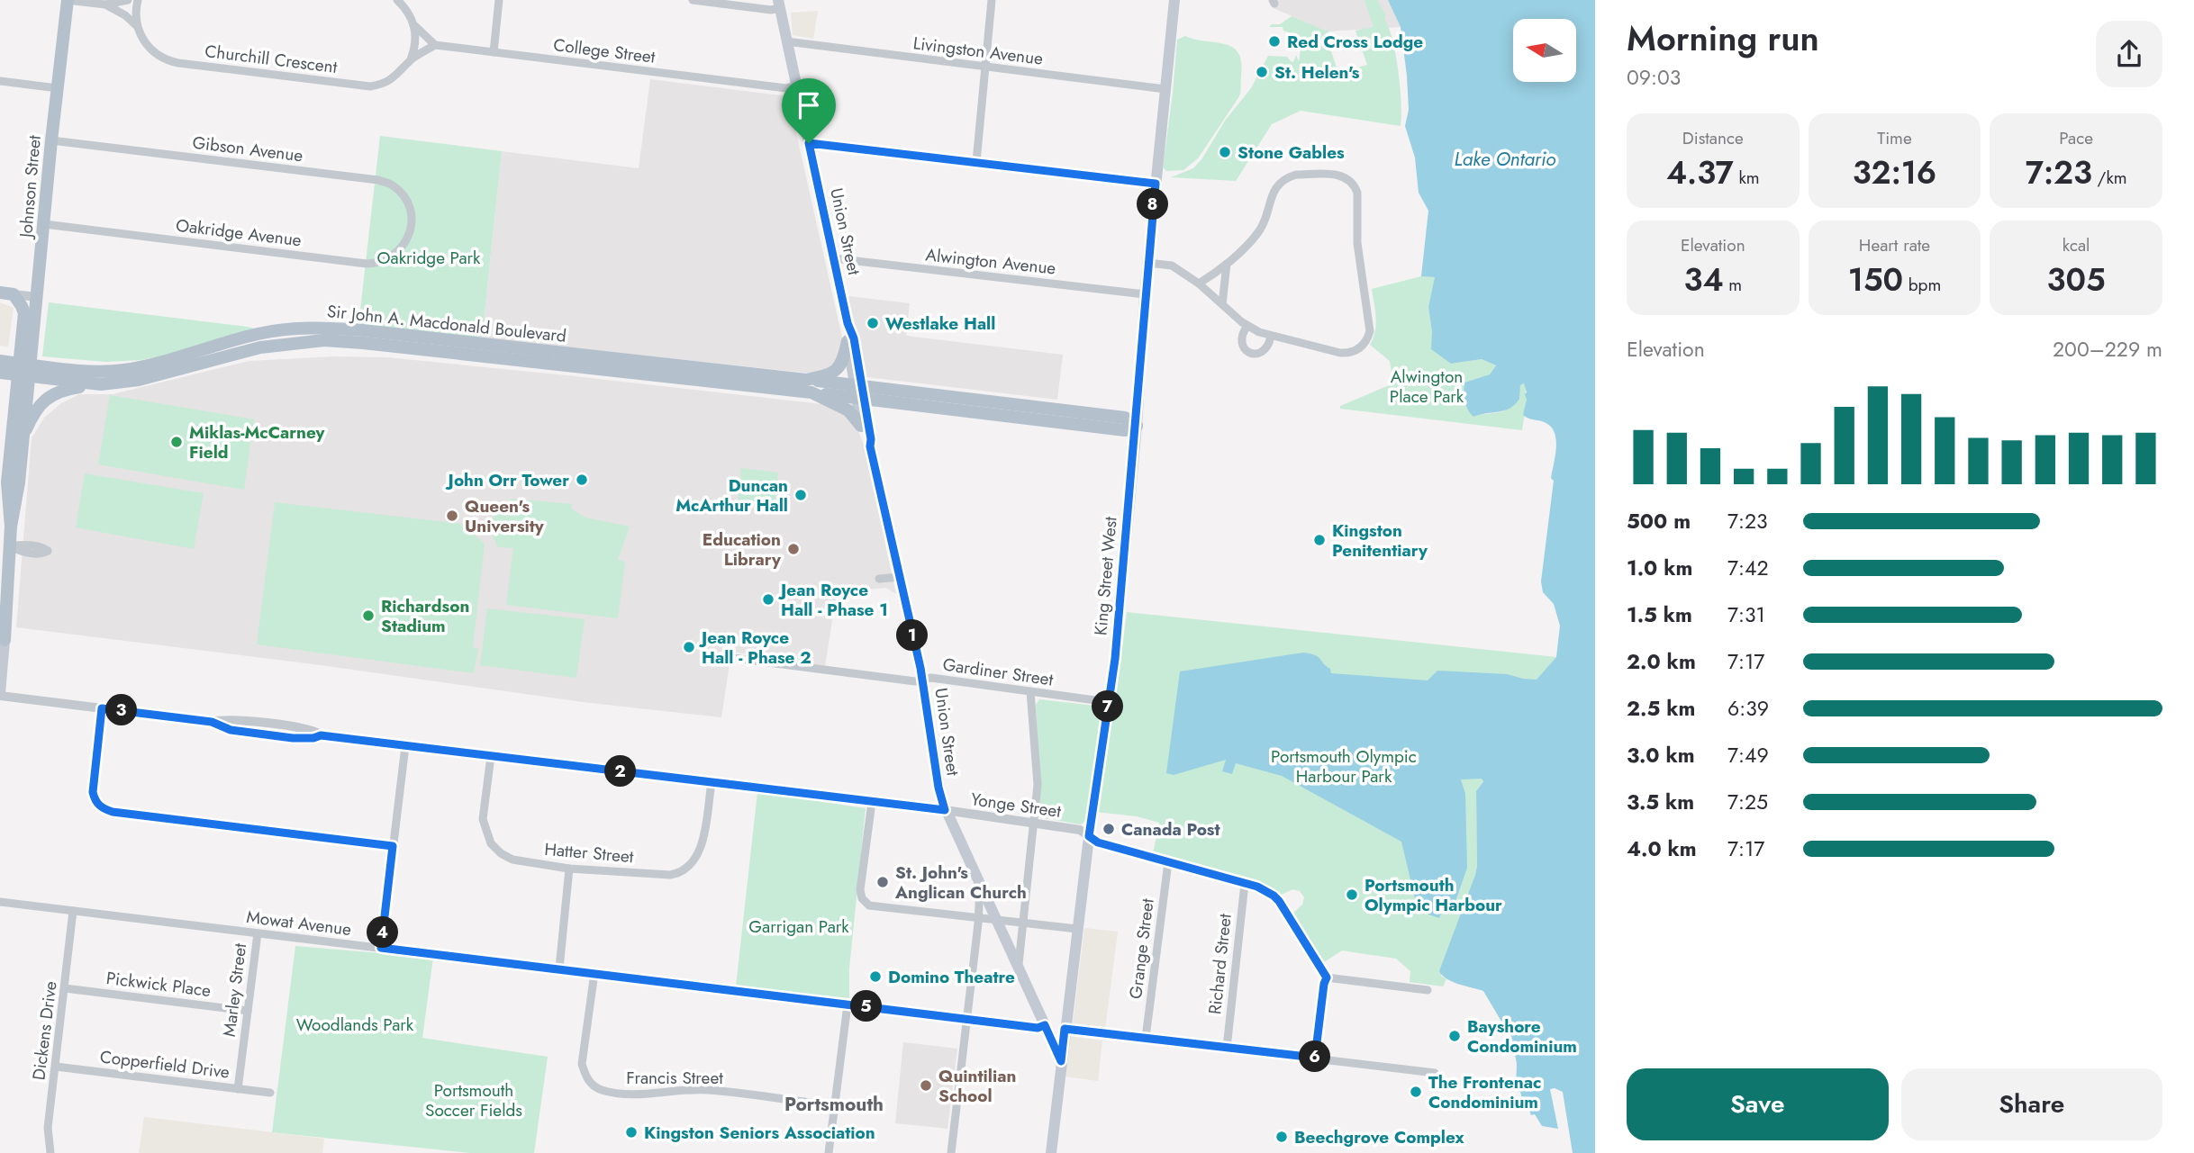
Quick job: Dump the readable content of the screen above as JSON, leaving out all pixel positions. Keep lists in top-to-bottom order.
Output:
{
  "streets": {
    "main road": [
      "Johnson Street",
      "Union Street",
      "Sir John A. Macdonald Boulevard",
      "King Street West"
    ],
    "street": [
      "College Street",
      "Livingston Avenue",
      "Churchill Crescent",
      "Gibson Avenue",
      "Oakridge Avenue",
      "Alwington Avenue",
      "Gardiner Street",
      "Yonge Street",
      "Hatter Street",
      "Mowat Avenue",
      "Grange Street",
      "Richard Street",
      "Pickwick Place",
      "Marley Street",
      "Dickens Drive",
      "Copperfield Drive",
      "Francis Street"
    ]
  },
  "crossings": [
    ["College Street", "Churchill Crescent"],
    ["College Street", "Union Street"],
    ["Livingston Avenue", "Union Street"],
    ["Livingston Avenue", "King Street West"],
    ["Gibson Avenue", "Johnson Street"],
    ["Gibson Avenue", "Oakridge Avenue"],
    ["Johnson Street", "Oakridge Avenue"],
    ["Johnson Street", "Sir John A. Macdonald Boulevard"],
    ["Johnson Street", "Yonge Street"],
    ["Union Street", "Alwington Avenue"],
    ["Union Street", "King Street West"],
    ["Union Street", "Gardiner Street"],
    ["Union Street", "Yonge Street"],
    ["Union Street", "Mowat Avenue"],
    ["Alwington Avenue", "King Street West"],
    ["King Street West", "Gardiner Street"],
    ["King Street West", "Yonge Street"],
    ["Yonge Street", "Hatter Street"],
    ["Yonge Street", "Grange Street"],
    ["Yonge Street", "Richard Street"],
    ["Mowat Avenue", "Marley Street"],
    ["Mowat Avenue", "Dickens Drive"],
    ["Mowat Avenue", "Francis Street"],
    ["Pickwick Place", "Marley Street"],
    ["Pickwick Place", "Dickens Drive"],
    ["Marley Street", "Copperfield Drive"],
    ["Dickens Drive", "Copperfield Drive"]
  ],
  "districts": ["Portsmouth"],
  "water": ["Lake Ontario"],
  "parks": [
    "Oakridge Park",
    "Alwington Place Park",
    "Portsmouth Olympic Harbour Park",
    "Garrigan Park",
    "Woodlands Park",
    "Portsmouth Soccer Fields"
  ],
  "places": [
    "Red Cross Lodge",
    "St. Helen's",
    "Stone Gables",
    "Westlake Hall",
    "Miklas-McCarney Field",
    "John Orr Tower",
    "Duncan McArthur Hall",
    "Queen's University",
    "Kingston Penitentiary",
    "Education Library",
    "Jean Royce Hall - Phase 1",
    "Richardson Stadium",
    "Jean Royce Hall - Phase 2",
    "Canada Post",
    "St. John's Anglican Church",
    "Portsmouth Olympic Harbour",
    "Domino Theatre",
    "Bayshore Condominium",
    "Quintilian School",
    "The Frontenac Condominium",
    "Kingston Seniors Association",
    "Beechgrove Complex"
  ],
  "north": "left",
  "page": {
    "heading": ["Morning run", "09:03"],
    "stats": [
      ["Distance", "4.37 km"],
      ["Time", "32:16"],
      ["Pace", "7:23 /km"],
      ["Elevation", "34 m"],
      ["Heart rate", "150 bpm"],
      ["kcal", "305"]
    ],
    "pins": [
      "8",
      "1",
      "7",
      "3",
      "2",
      "4",
      "5",
      "6"
    ],
    "chart": ["Elevation", "200–229 m"],
    "list": [
      {
        "name": "500 m",
        "note": "7:23"
      },
      {
        "name": "1.0 km",
        "note": "7:42"
      },
      {
        "name": "1.5 km",
        "note": "7:31"
      },
      {
        "name": "2.0 km",
        "note": "7:17"
      },
      {
        "name": "2.5 km",
        "note": "6:39"
      },
      {
        "name": "3.0 km",
        "note": "7:49"
      },
      {
        "name": "3.5 km",
        "note": "7:25"
      },
      {
        "name": "4.0 km",
        "note": "7:17"
      }
    ],
    "buttons": ["Save", "Share"]
  }
}
